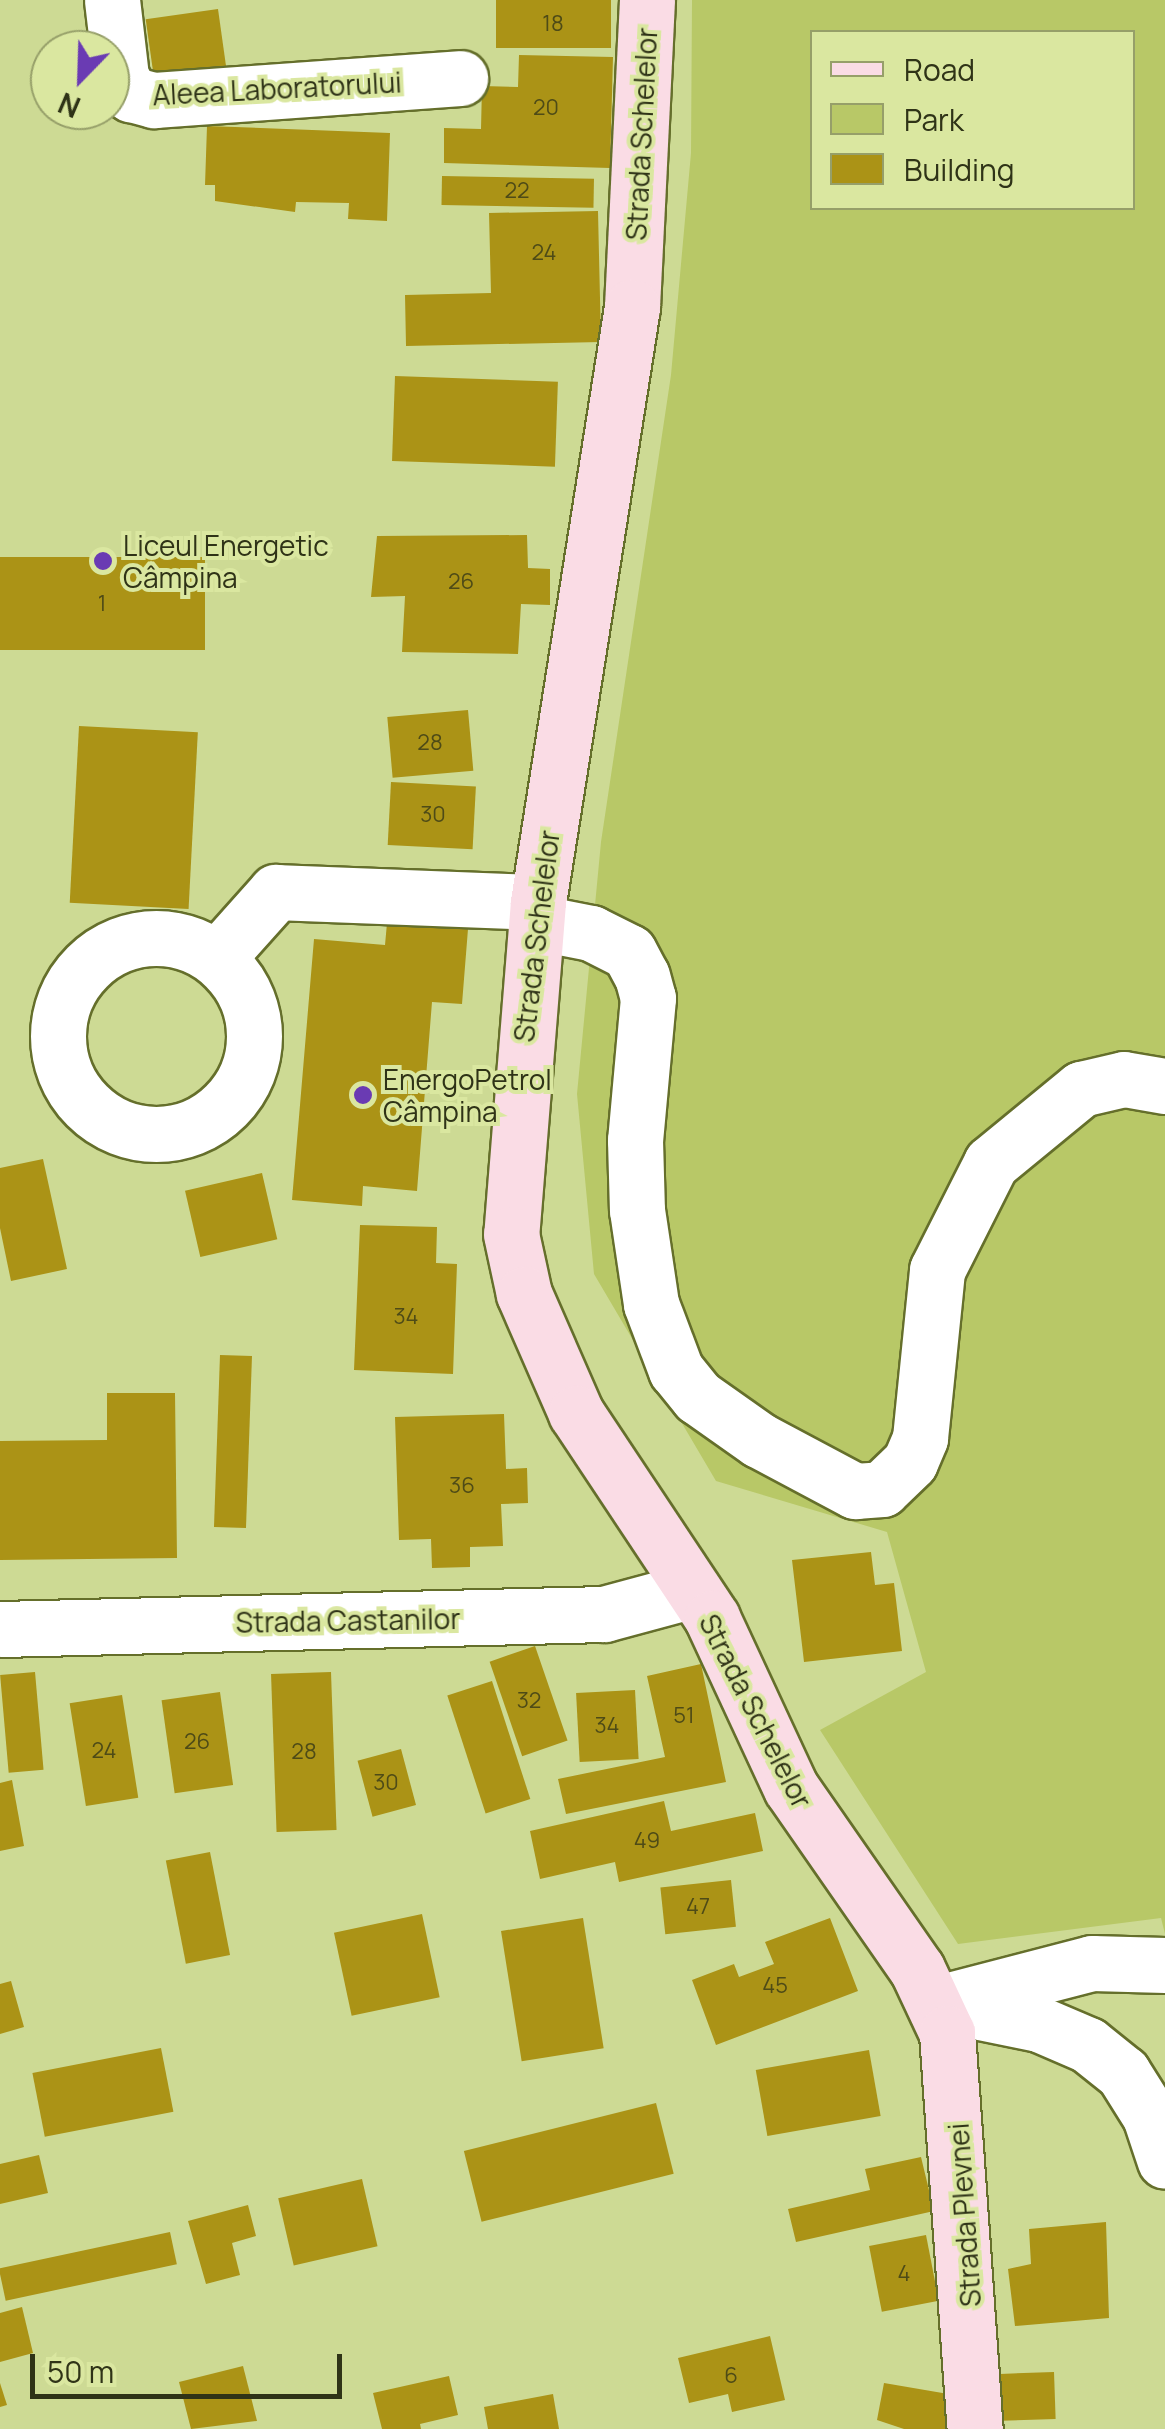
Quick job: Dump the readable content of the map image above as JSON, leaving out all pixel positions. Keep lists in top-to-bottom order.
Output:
{
  "streets": {
    "main road": ["Strada Schelelor", "Strada Plevnei"],
    "street": ["Aleea Laboratorului", "Strada Castanilor"]
  },
  "crossings": [
    ["Strada Schelelor", "Strada Castanilor"],
    ["Strada Schelelor", "Strada Plevnei"]
  ],
  "places": ["Liceul Energetic Câmpina", "EnergoPetrol Câmpina"],
  "house_numbers": [
    "18",
    "20",
    "22",
    "24",
    "26",
    "1",
    "28",
    "30",
    "34",
    "36",
    "32",
    "51",
    "34",
    "26",
    "24",
    "28",
    "30",
    "49",
    "47",
    "45",
    "4",
    "6"
  ],
  "legend": ["Road", "Park", "Building"],
  "scale_bar": "50 m",
  "north": "bottom left"
}
